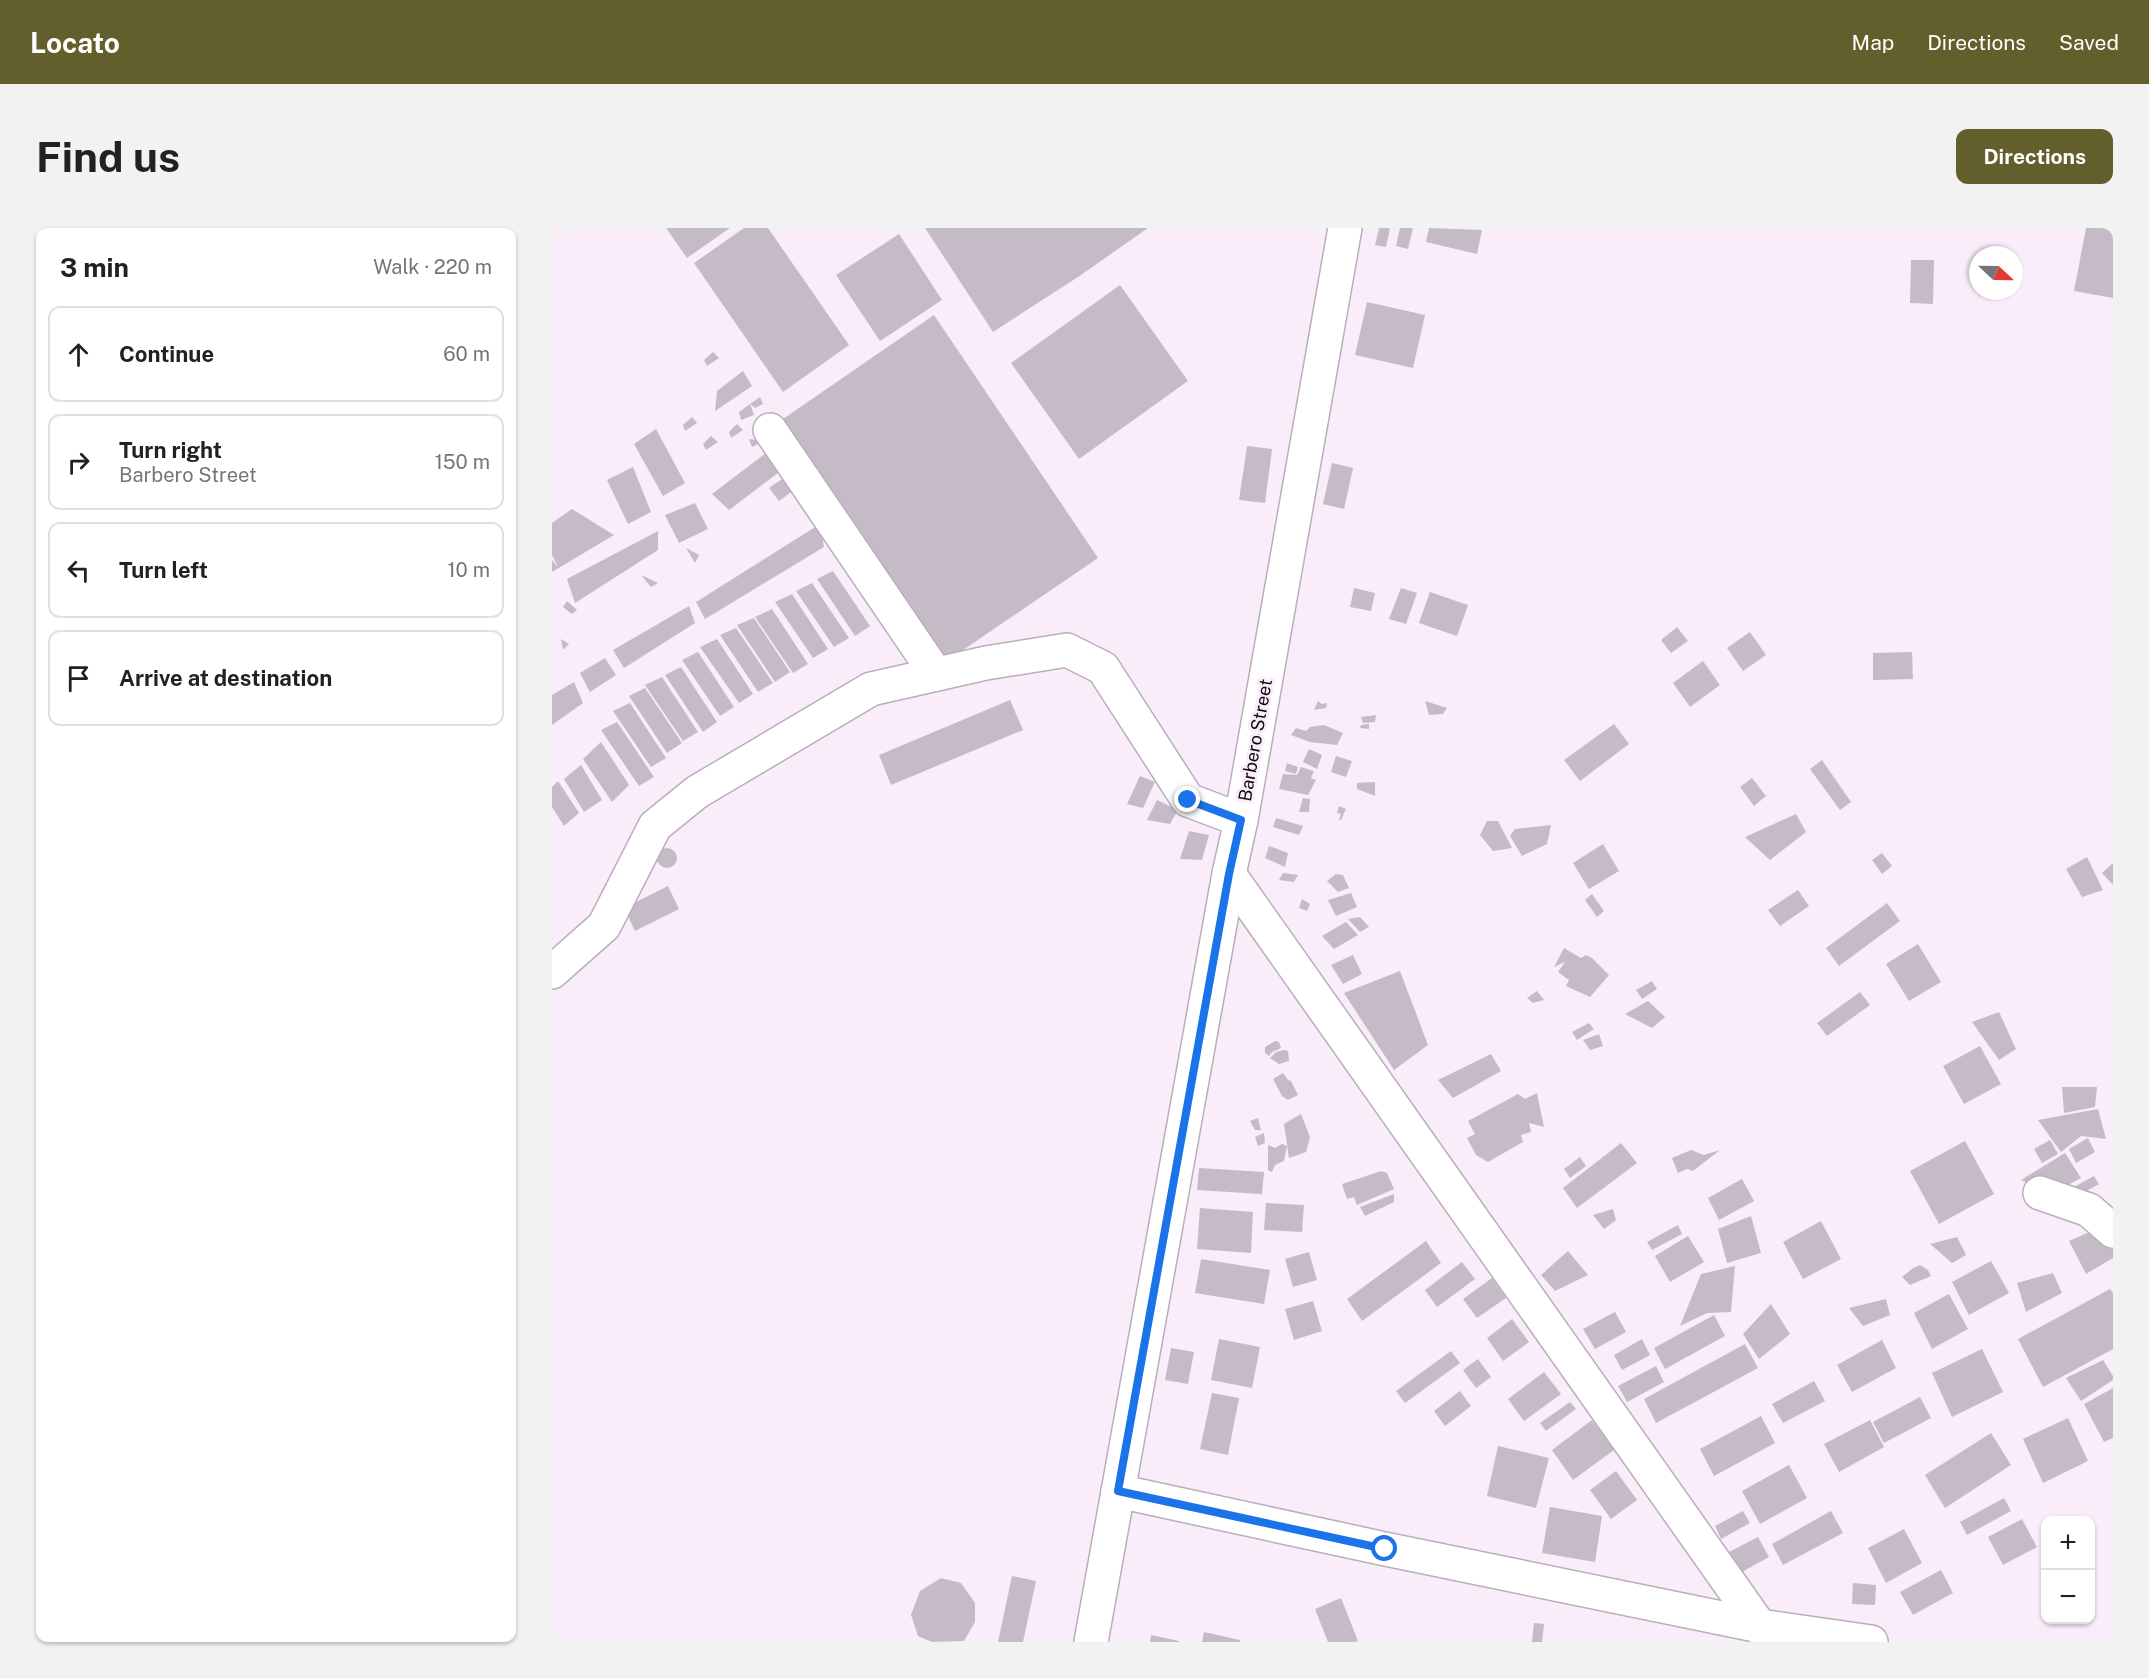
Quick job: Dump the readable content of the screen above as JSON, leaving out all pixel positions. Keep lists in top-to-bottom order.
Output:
{
  "streets": {
    "street": ["Barbero Street"]
  },
  "north": "right",
  "page": {
    "header": "Locato",
    "nav": ["Map", "Directions", "Saved"],
    "buttons": "Directions",
    "title": "Find us",
    "heading": ["3 min", "Walk · 220 m"],
    "list": [
      ["Continue", "60 m"],
      ["Turn right", "Barbero Street", "150 m"],
      ["Turn left", "10 m"],
      "Arrive at destination"
    ],
    "map_buttons": ["+", "−"]
  }
}
